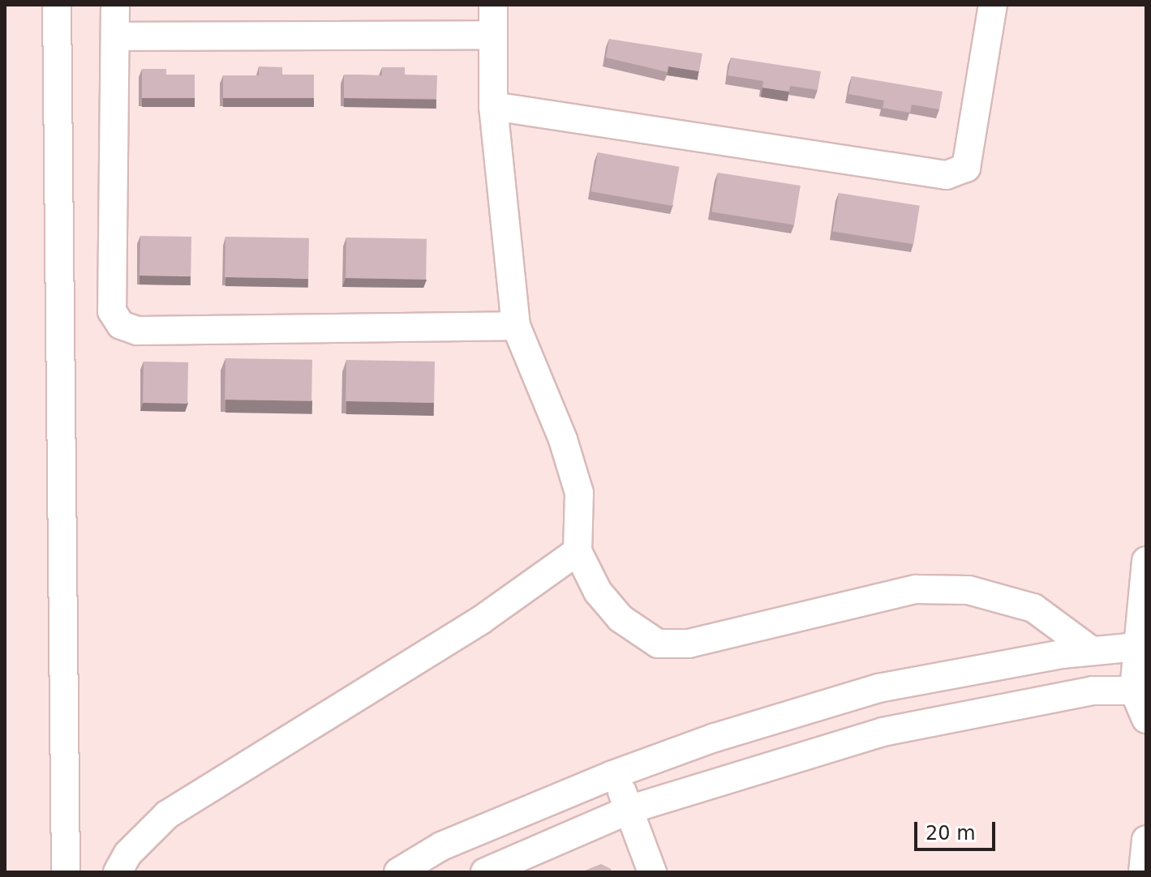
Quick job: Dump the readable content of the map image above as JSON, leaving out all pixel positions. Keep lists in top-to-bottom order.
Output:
{
  "scale_bar": "20 m"
}
